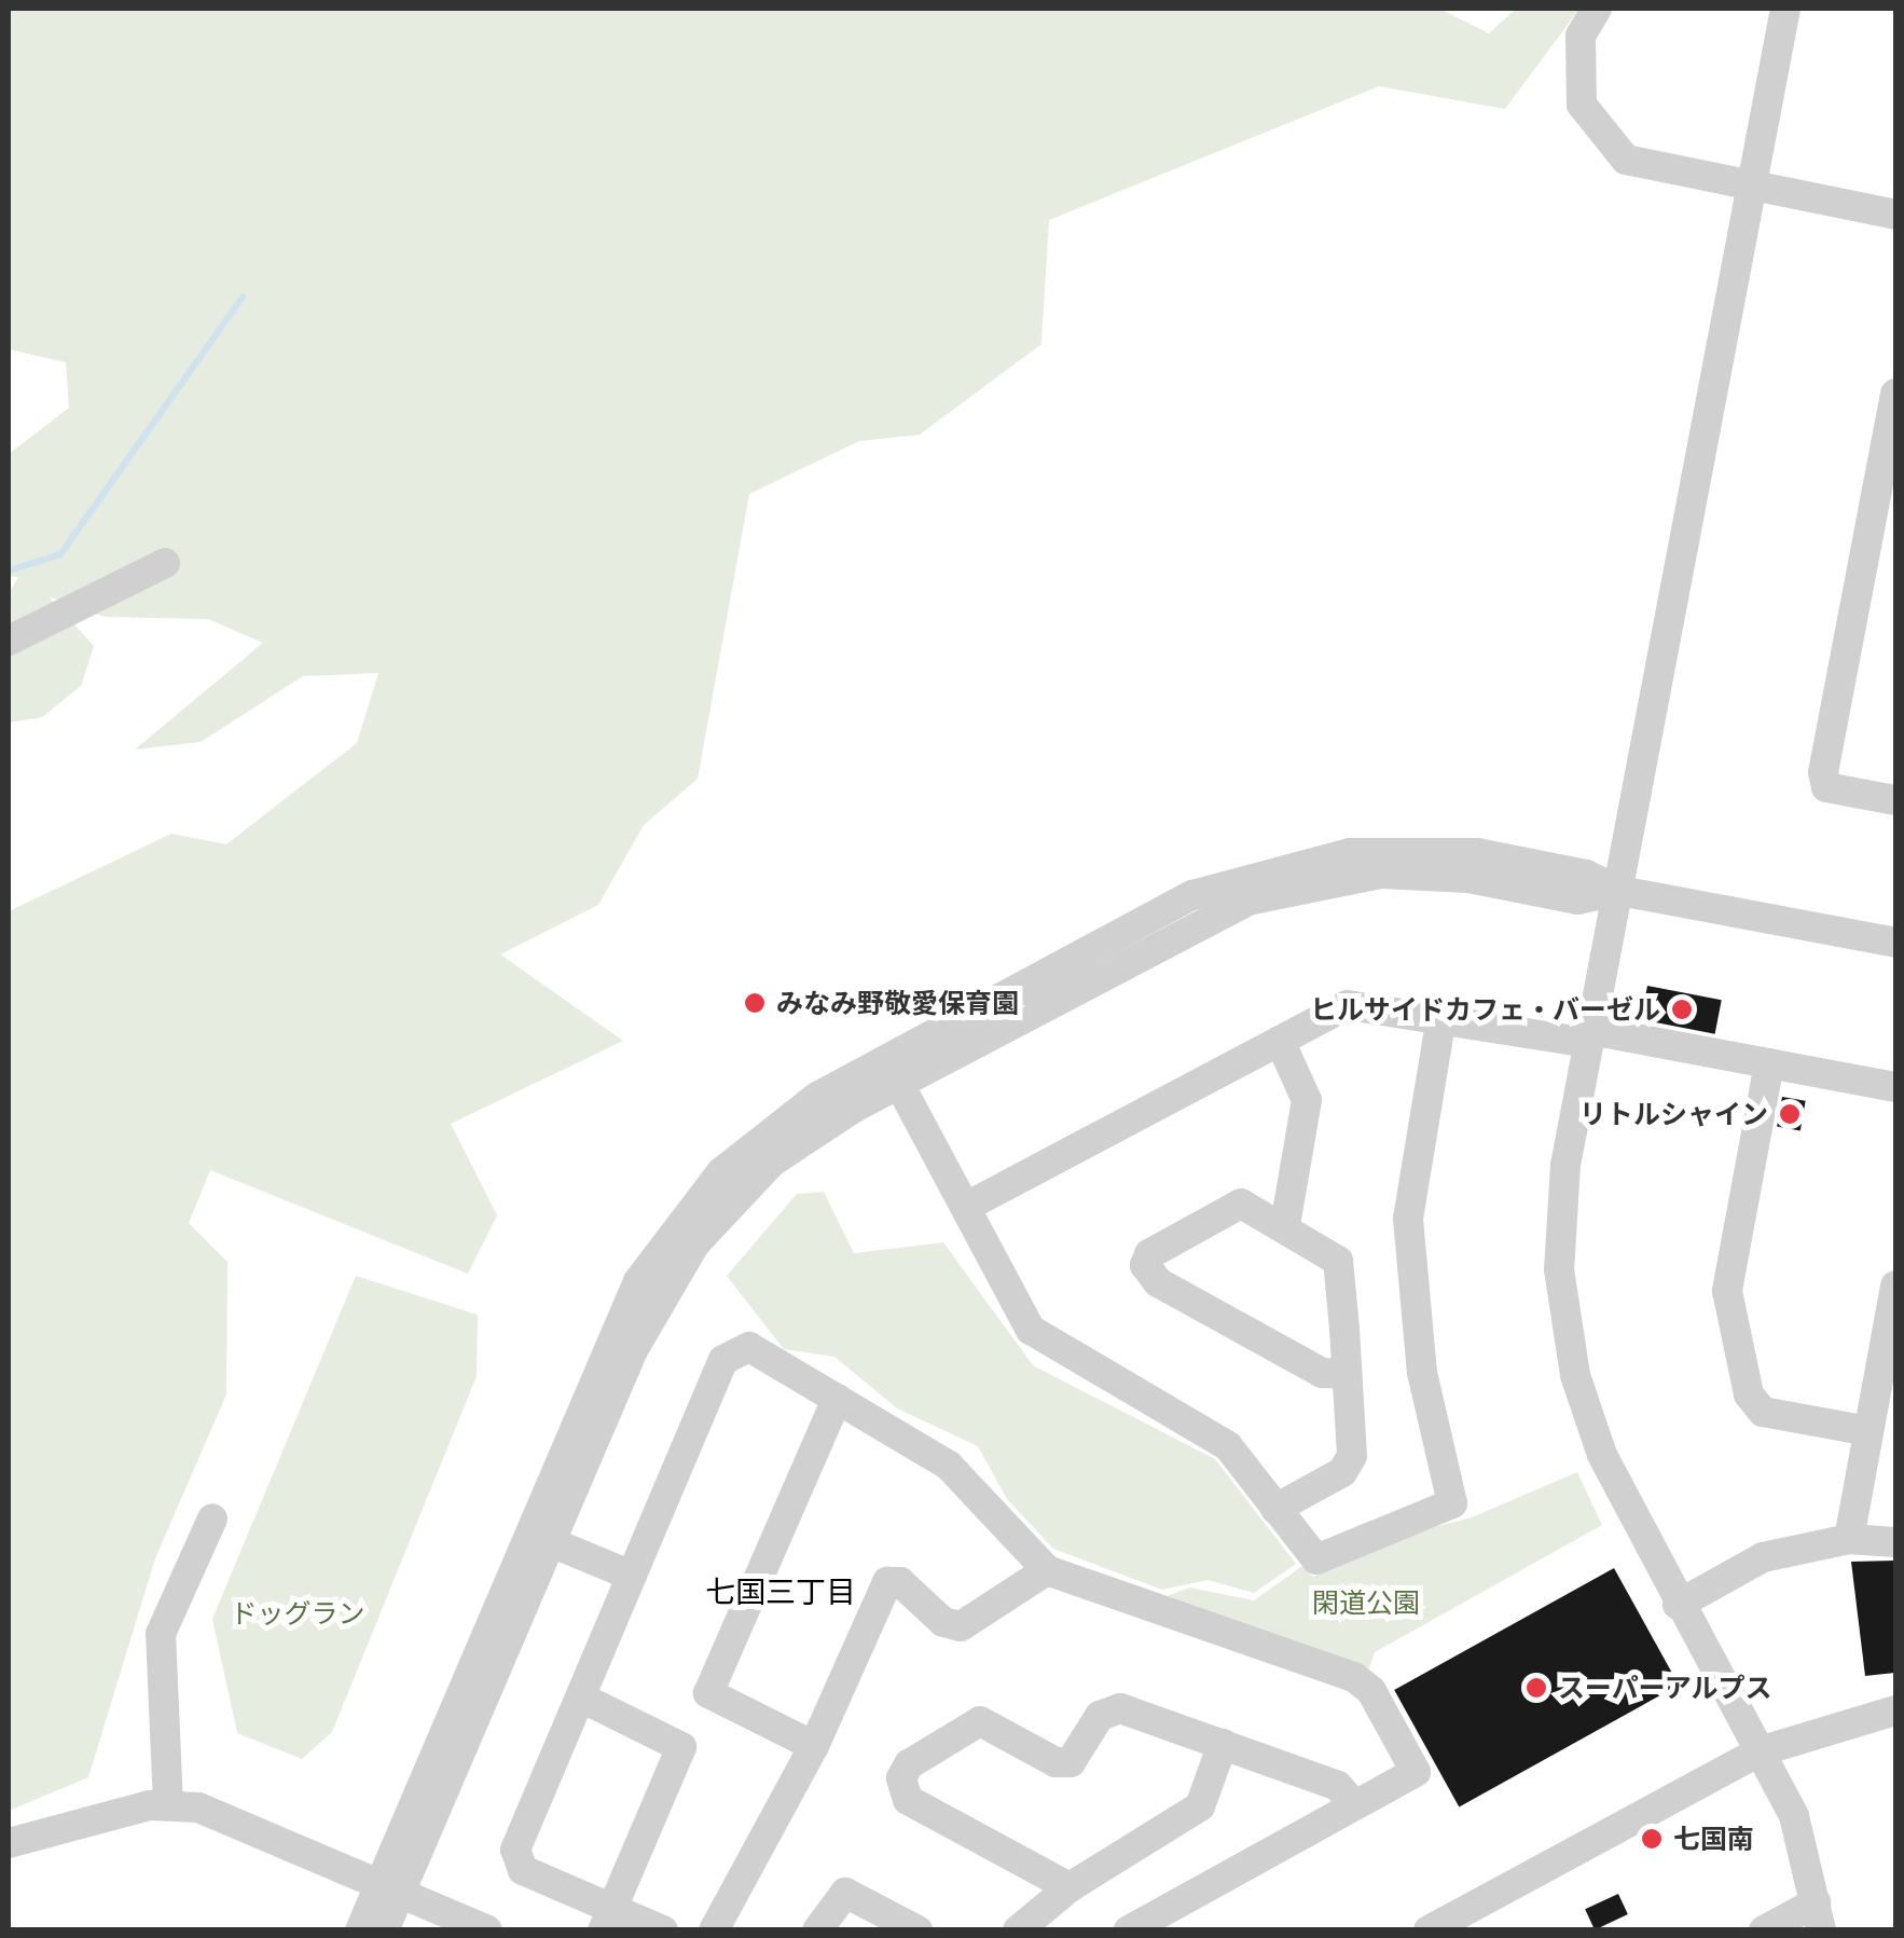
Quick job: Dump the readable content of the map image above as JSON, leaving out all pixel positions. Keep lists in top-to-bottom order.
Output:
{
  "districts": ["七国三丁目"],
  "parks": ["閑道公園", "ドッグラン"],
  "places": [
    "みなみ野敬愛保育園",
    "ヒルサイドカフェ・バーゼル",
    "リトルシャイン",
    "スーパーアルプス",
    "七国南"
  ]
}
